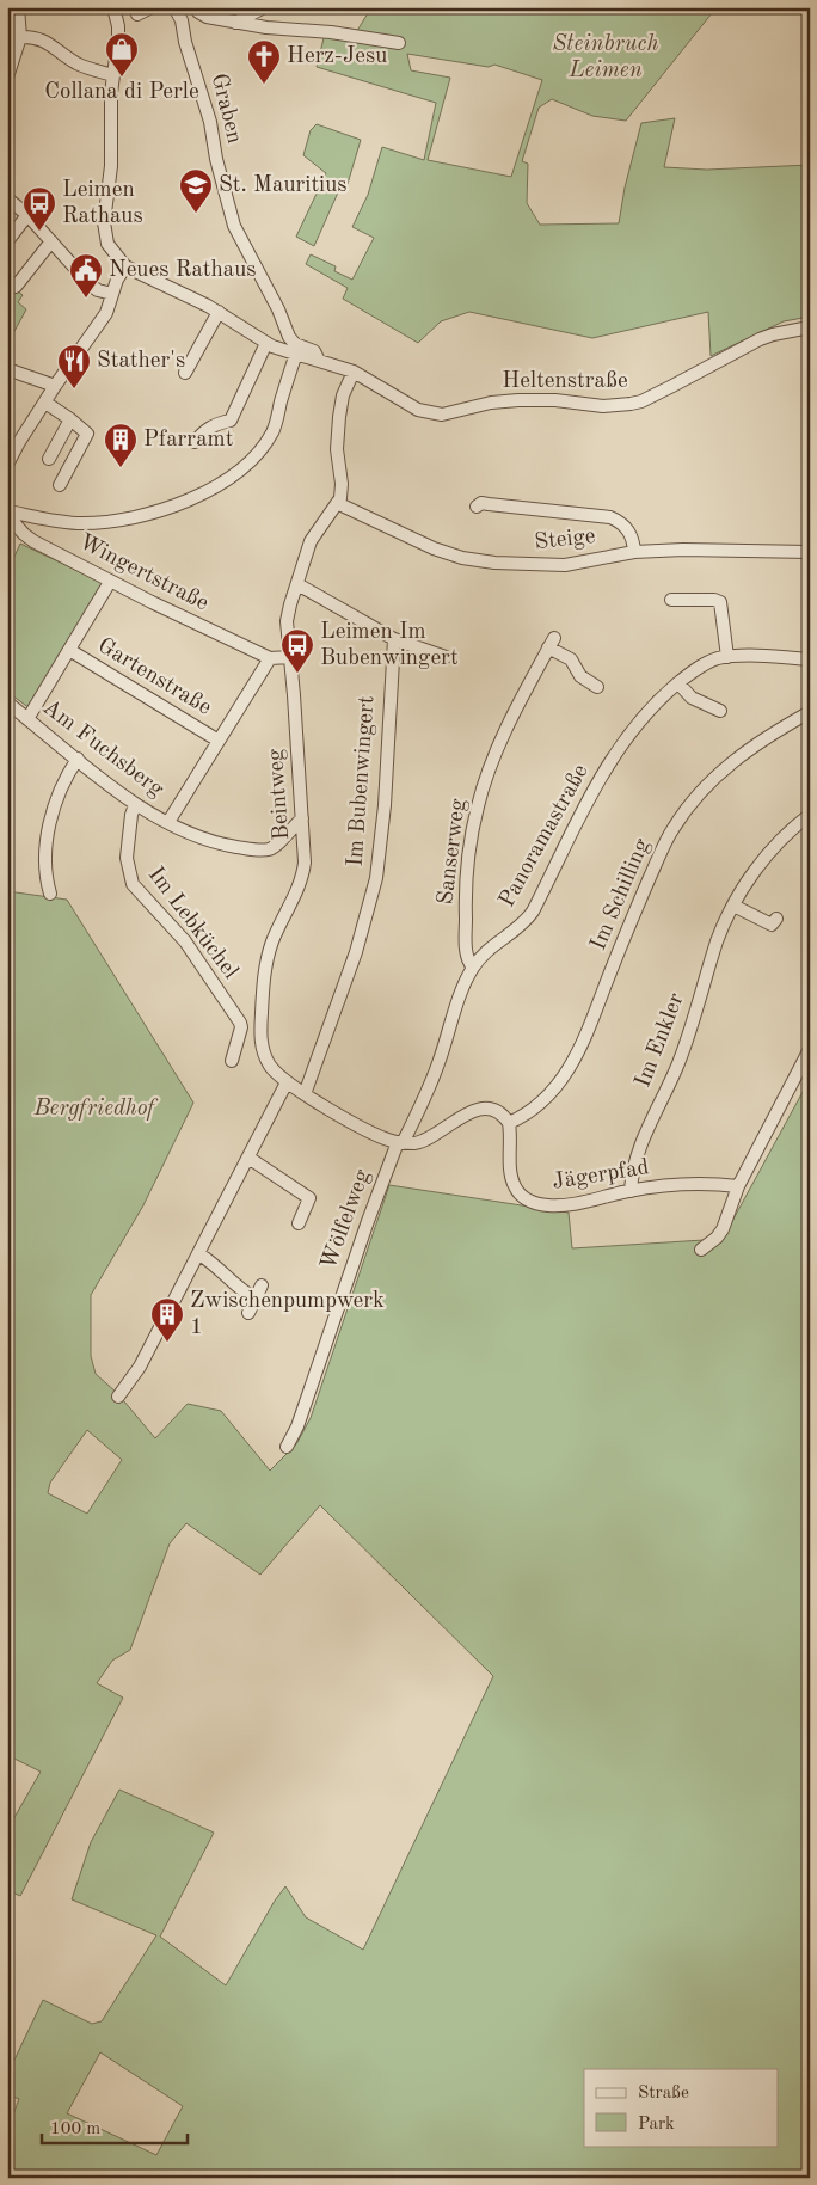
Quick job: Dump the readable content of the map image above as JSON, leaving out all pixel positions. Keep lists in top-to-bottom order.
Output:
{
  "streets": {
    "street": [
      "Graben",
      "Heltenstraße",
      "Steige",
      "Wingertstraße",
      "Gartenstraße",
      "Am Fuchsberg",
      "Im Bubenwingert",
      "Beintweg",
      "Panoramastraße",
      "Sanserweg",
      "Im Schilling",
      "Im Lebküchel",
      "Im Enkler",
      "Jägerpfad",
      "Wölfelweg"
    ]
  },
  "crossings": [
    ["Graben", "Heltenstraße"],
    ["Heltenstraße", "Beintweg"],
    ["Steige", "Beintweg"],
    ["Am Fuchsberg", "Beintweg"],
    ["Am Fuchsberg", "Im Lebküchel"],
    ["Im Bubenwingert", "Beintweg"],
    ["Beintweg", "Panoramastraße"],
    ["Beintweg", "Wölfelweg"],
    ["Panoramastraße", "Sanserweg"],
    ["Panoramastraße", "Wölfelweg"],
    ["Im Schilling", "Jägerpfad"],
    ["Im Enkler", "Jägerpfad"]
  ],
  "parks": ["Steinbruch Leimen", "Bergfriedhof"],
  "places": {
    "shop": ["Collana di Perle"],
    "church": ["Herz-Jesu"],
    "school or university": ["St. Mauritius"],
    "bus stop": ["Leimen Rathaus", "Leimen Im Bubenwingert"],
    "public building": ["Neues Rathaus"],
    "restaurant": ["Stather's"],
    "building": ["Pfarramt", "Zwischenpumpwerk 1"]
  },
  "legend": ["Straße", "Park"],
  "scale_bar": "100 m"
}
